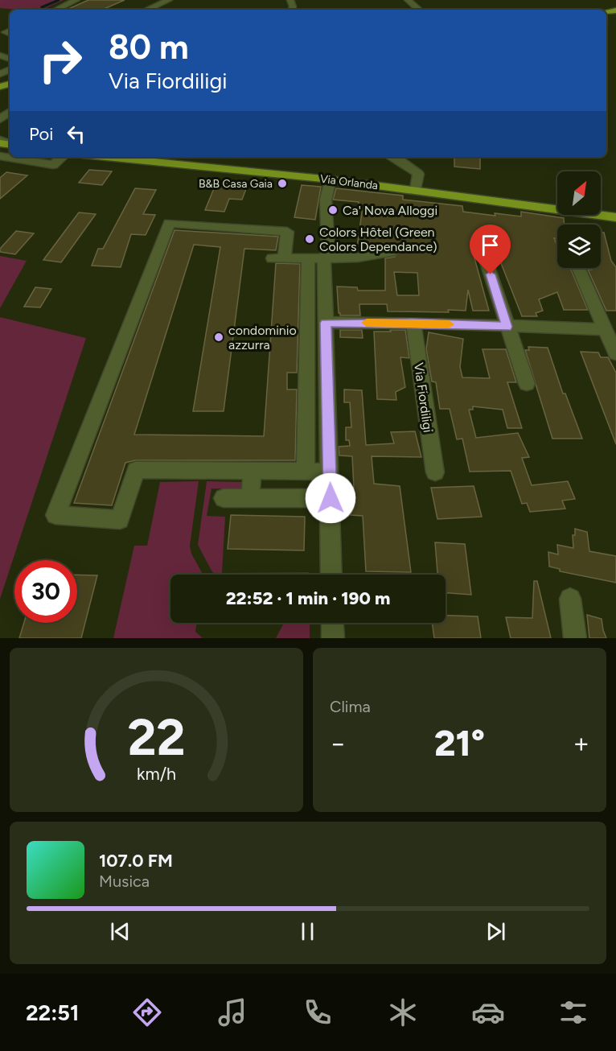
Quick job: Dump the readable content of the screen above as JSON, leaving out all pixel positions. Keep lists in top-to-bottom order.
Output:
{
  "streets": {
    "main road": ["Via Orlanda"],
    "street": ["Via Fiordiligi"]
  },
  "places": [
    "B&B Casa Gaia",
    "Ca' Nova Alloggi",
    "Colors Hôtel (Green Colors Dependance)",
    "condominio azzurra"
  ],
  "north": "top right",
  "page": {
    "turn": ["80 m", "Via Fiordiligi"],
    "then": "Poi",
    "limit": "30",
    "trip": "22:52 · 1 min · 190 m",
    "tile": "Clima",
    "heat": ["−", "21°", "+"],
    "song": ["107.0 FM", "Musica"],
    "tabs": "22:51",
    "gauge": ["22", "km/h"]
  }
}
